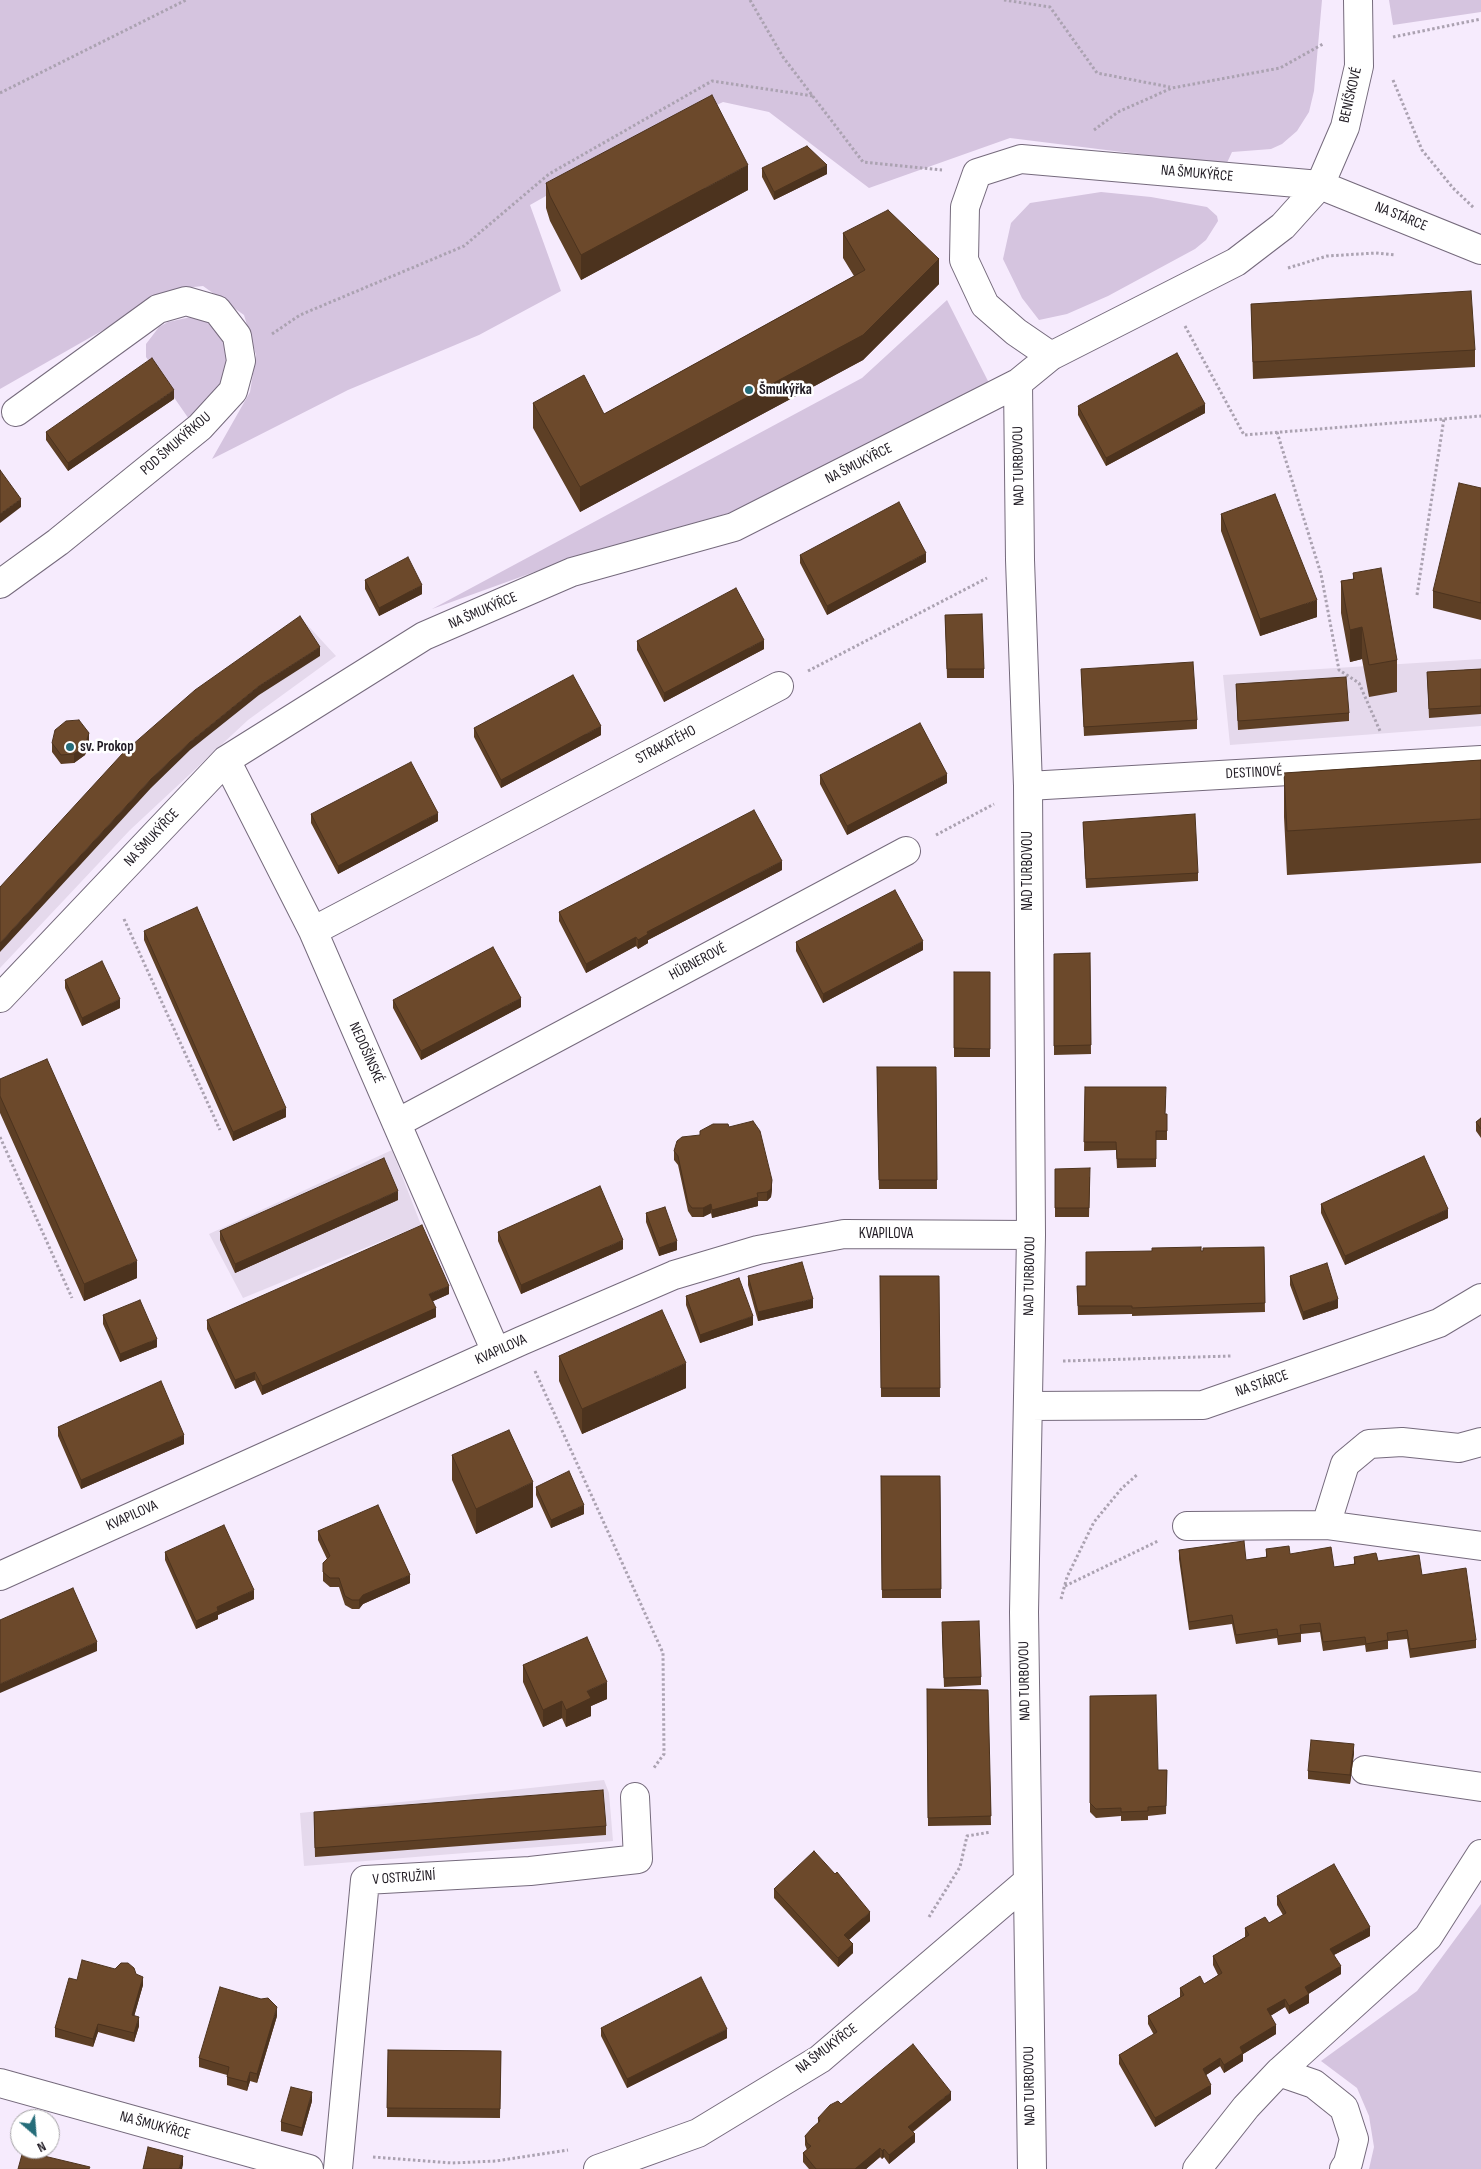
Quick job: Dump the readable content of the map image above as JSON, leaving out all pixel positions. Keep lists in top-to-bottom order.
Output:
{
  "streets": {
    "street": [
      "BENÍŠKOVÉ",
      "NA ŠMUKÝŘCE",
      "NA STÁRCE",
      "POD ŠMUKÝŘKOU",
      "NAD TURBOVOU",
      "STRAKATÉHO",
      "DESTINOVÉ",
      "HÜBNEROVÉ",
      "NEDOŠÍNSKÉ",
      "KVAPILOVA",
      "V OSTRUŽINÍ"
    ]
  },
  "crossings": [
    ["BENÍŠKOVÉ", "NA ŠMUKÝŘCE"],
    ["BENÍŠKOVÉ", "NA STÁRCE"],
    ["NA ŠMUKÝŘCE", "NA STÁRCE"],
    ["NA ŠMUKÝŘCE", "NAD TURBOVOU"],
    ["NA ŠMUKÝŘCE", "NEDOŠÍNSKÉ"],
    ["NA STÁRCE", "NAD TURBOVOU"],
    ["NAD TURBOVOU", "DESTINOVÉ"],
    ["NAD TURBOVOU", "KVAPILOVA"],
    ["STRAKATÉHO", "NEDOŠÍNSKÉ"],
    ["HÜBNEROVÉ", "NEDOŠÍNSKÉ"],
    ["NEDOŠÍNSKÉ", "KVAPILOVA"]
  ],
  "places": ["Šmukýřka", "sv. Prokop"],
  "north": "bottom right"
}
